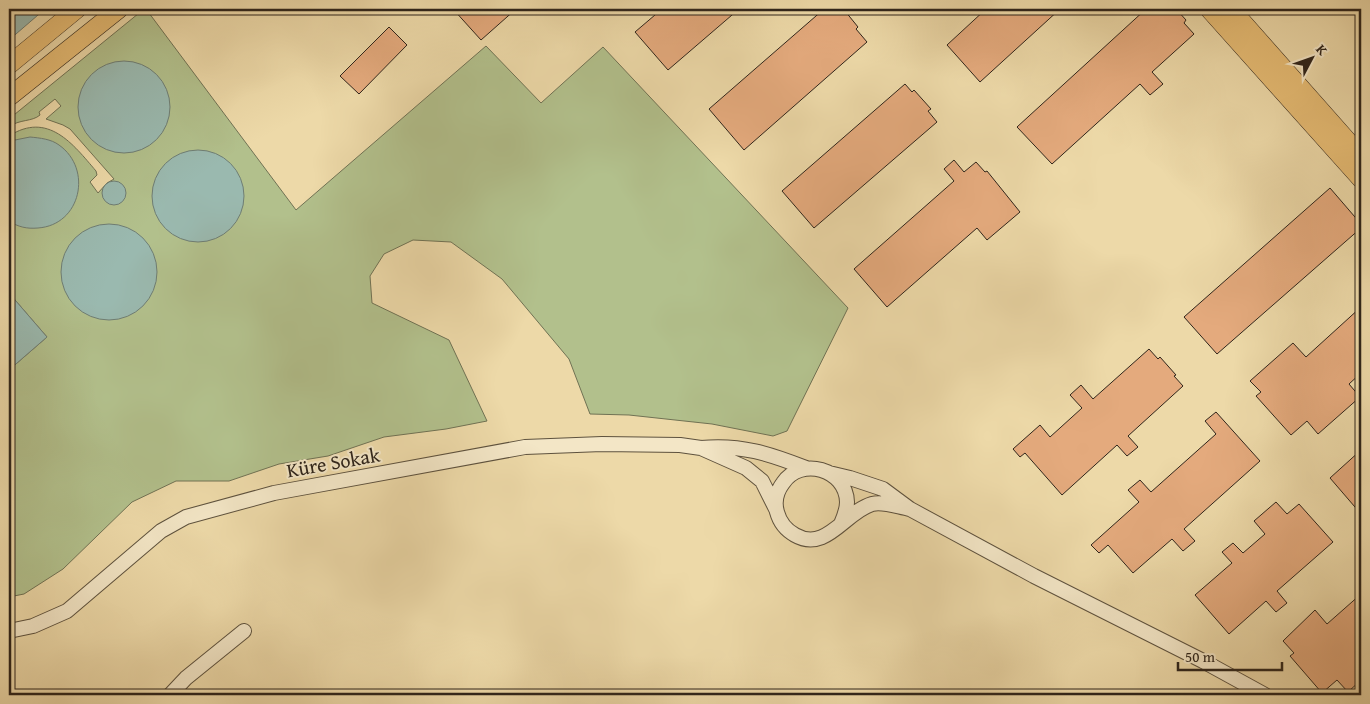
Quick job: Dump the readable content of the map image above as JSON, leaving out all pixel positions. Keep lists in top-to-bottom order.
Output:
{
  "streets": {
    "street": ["Küre Sokak"]
  },
  "scale_bar": "50 m",
  "north": "top right"
}
